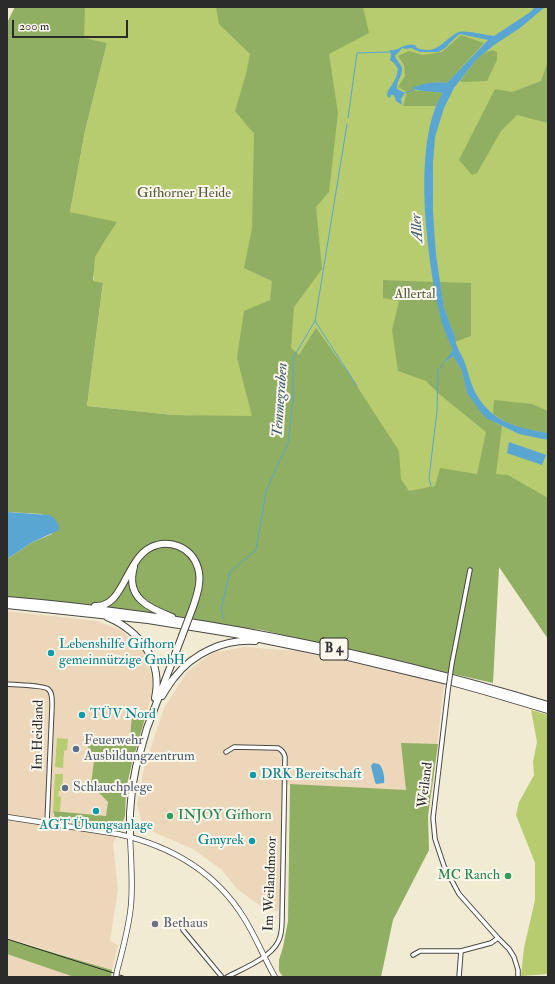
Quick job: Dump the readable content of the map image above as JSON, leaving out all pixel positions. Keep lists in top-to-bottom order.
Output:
{
  "streets": {
    "highway": ["B 4"],
    "street": ["Im Heidland", "Weiland", "Im Weilandmoor"]
  },
  "water": ["Aller", "Temmegraben"],
  "parks": ["Gifhorner Heide", "Allertal"],
  "places": [
    "Lebenshilfe Gifhorn gemeinnützige GmbH",
    "TÜV Nord",
    "Feuerwehr Ausbildungzentrum",
    "DRK Bereitschaft",
    "Schlauchplege",
    "AGT Übungsanlage",
    "INJOY Gifhorn",
    "Gmyrek",
    "MC Ranch",
    "Bethaus"
  ],
  "scale_bar": "200 m"
}
